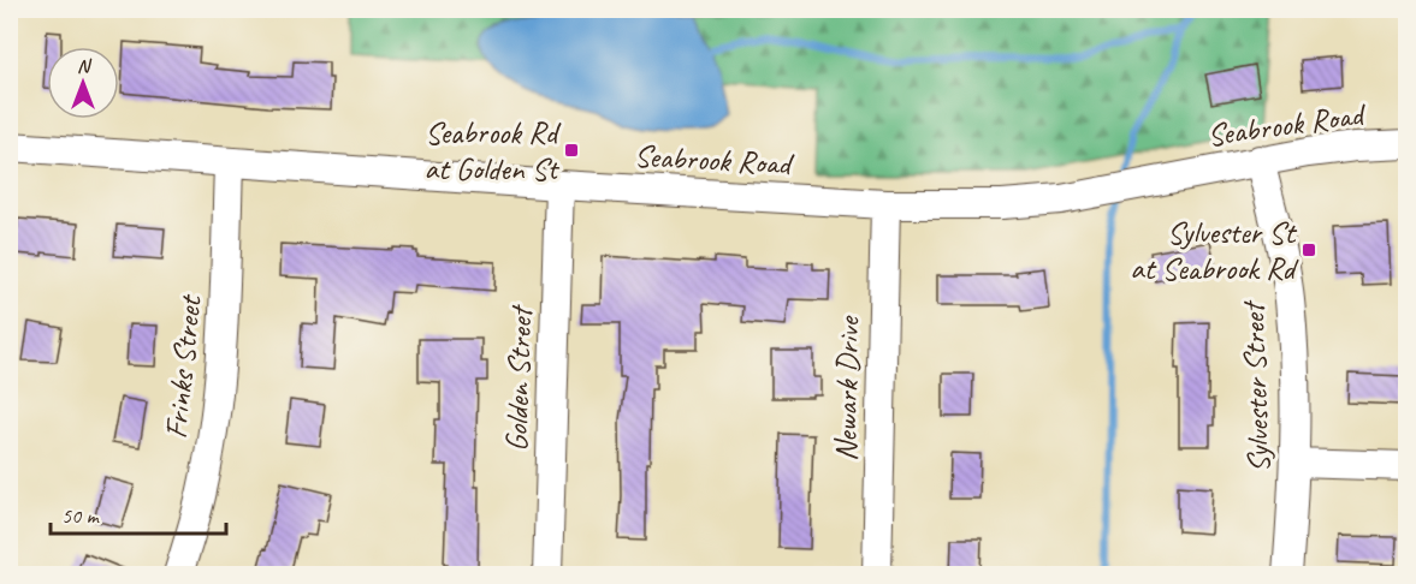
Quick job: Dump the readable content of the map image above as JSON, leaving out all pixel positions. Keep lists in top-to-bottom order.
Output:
{
  "streets": {
    "street": [
      "Seabrook Road",
      "Frinks Street",
      "Golden Street",
      "Sylvester Street",
      "Newark Drive"
    ]
  },
  "crossings": [
    ["Seabrook Road", "Frinks Street"],
    ["Seabrook Road", "Golden Street"],
    ["Seabrook Road", "Sylvester Street"],
    ["Seabrook Road", "Newark Drive"]
  ],
  "places": {
    "transit": ["Seabrook Rd at Golden St", "Sylvester St at Seabrook Rd"]
  },
  "scale_bar": "50 m",
  "north": "top"
}
